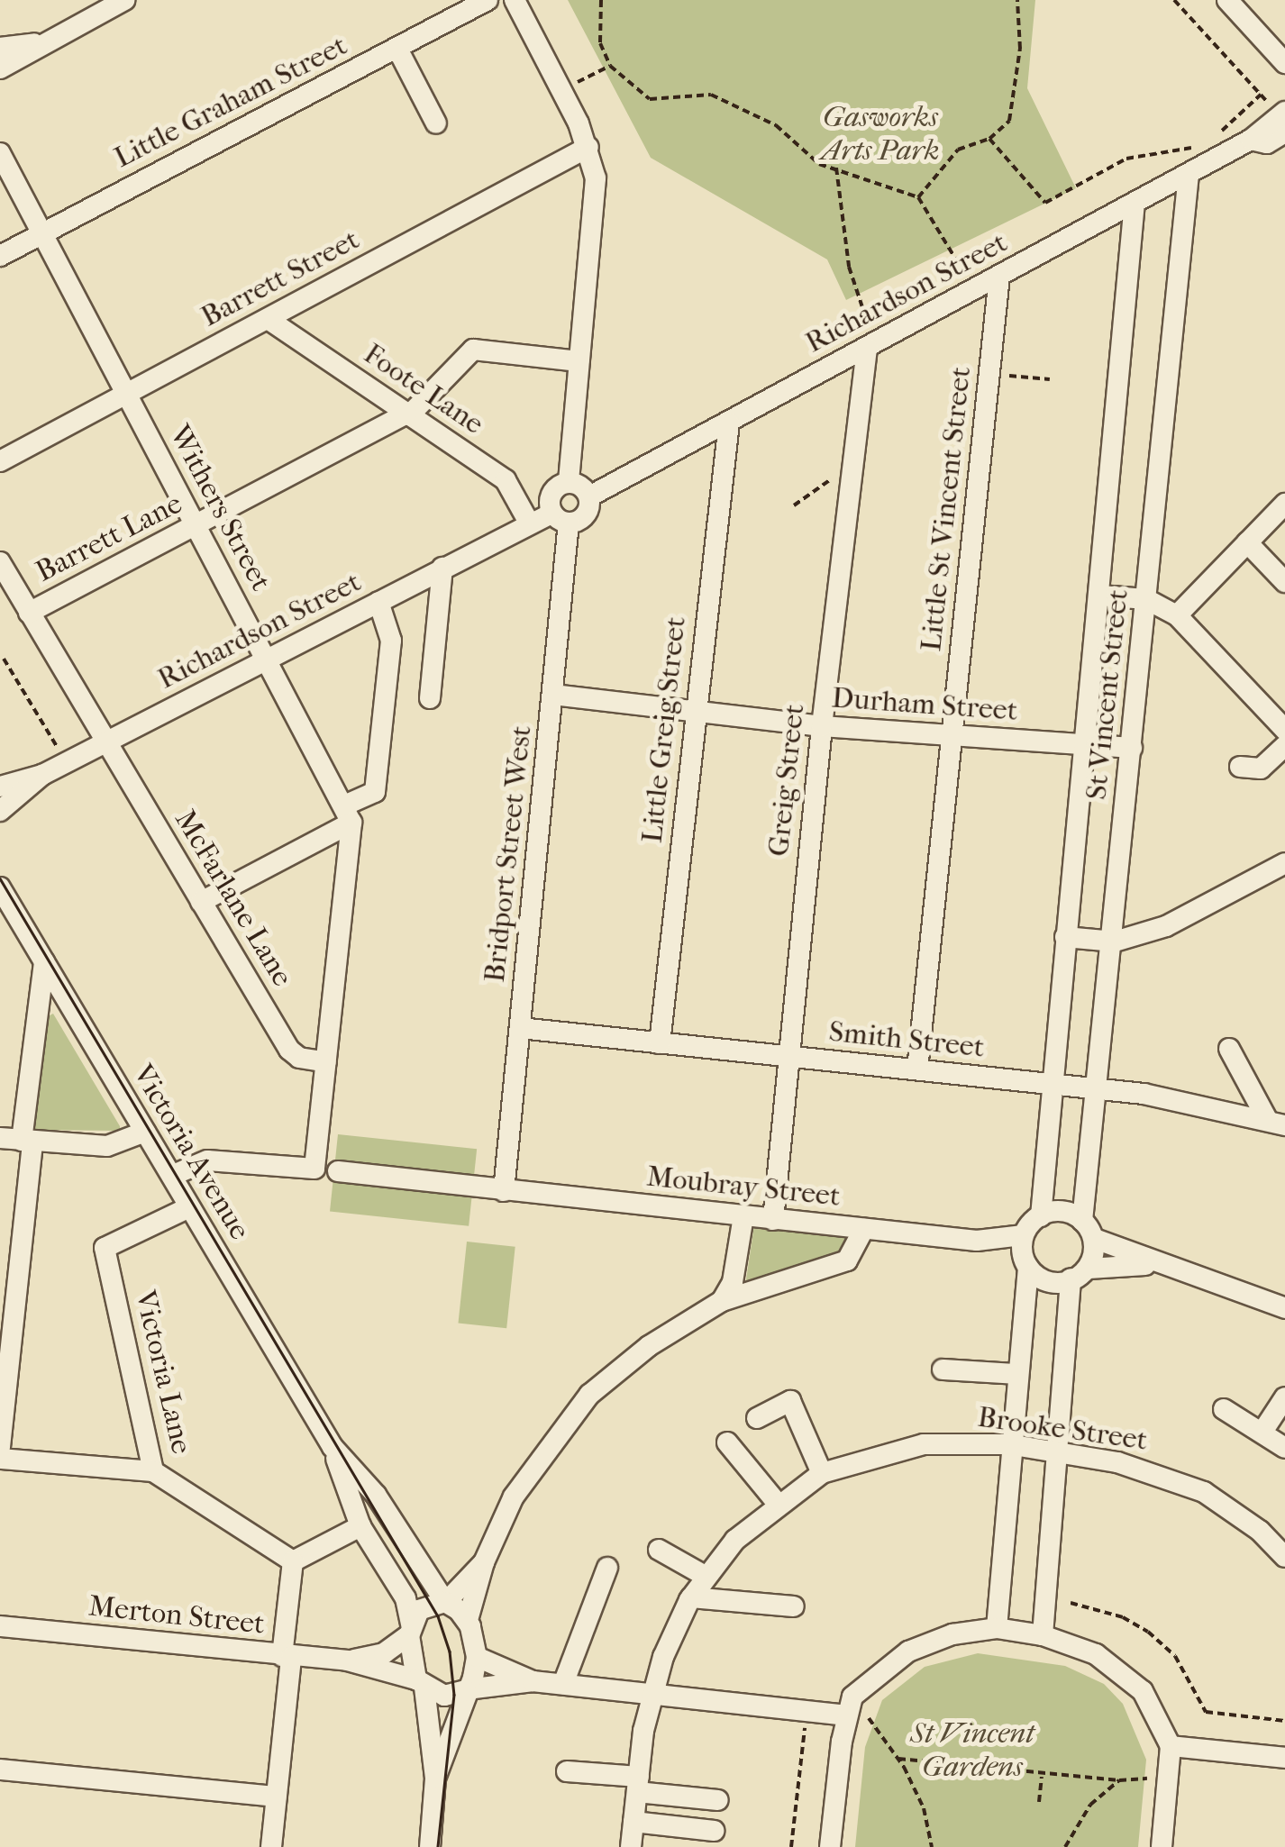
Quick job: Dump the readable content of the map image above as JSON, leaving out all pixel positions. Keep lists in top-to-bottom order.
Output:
{
  "streets": {
    "street": [
      "Little Graham Street",
      "Barrett Street",
      "Richardson Street",
      "Foote Lane",
      "Withers Street",
      "Little St Vincent Street",
      "Barrett Lane",
      "St Vincent Street",
      "Durham Street",
      "Little Greig Street",
      "Greig Street",
      "Bridport Street West",
      "McFarlane Lane",
      "Smith Street",
      "Victoria Avenue",
      "Moubray Street",
      "Victoria Lane",
      "Brooke Street",
      "Merton Street"
    ]
  },
  "crossings": [
    ["Little Graham Street", "Withers Street"],
    ["Barrett Street", "Foote Lane"],
    ["Barrett Street", "Withers Street"],
    ["Richardson Street", "Foote Lane"],
    ["Richardson Street", "Withers Street"],
    ["Richardson Street", "Little St Vincent Street"],
    ["Richardson Street", "St Vincent Street"],
    ["Richardson Street", "Little Greig Street"],
    ["Richardson Street", "Greig Street"],
    ["Richardson Street", "Bridport Street West"],
    ["Richardson Street", "McFarlane Lane"],
    ["Foote Lane", "Barrett Lane"],
    ["Withers Street", "Barrett Lane"],
    ["Little St Vincent Street", "Durham Street"],
    ["Little St Vincent Street", "Smith Street"],
    ["Barrett Lane", "McFarlane Lane"],
    ["St Vincent Street", "Durham Street"],
    ["St Vincent Street", "Smith Street"],
    ["St Vincent Street", "Moubray Street"],
    ["Durham Street", "Little Greig Street"],
    ["Durham Street", "Greig Street"],
    ["Durham Street", "Bridport Street West"],
    ["Little Greig Street", "Smith Street"],
    ["Greig Street", "Smith Street"],
    ["Greig Street", "Moubray Street"],
    ["Bridport Street West", "Smith Street"],
    ["Bridport Street West", "Moubray Street"],
    ["Victoria Avenue", "Victoria Lane"],
    ["Victoria Avenue", "Merton Street"]
  ],
  "parks": ["Gasworks Arts Park", "St Vincent Gardens"]
}
